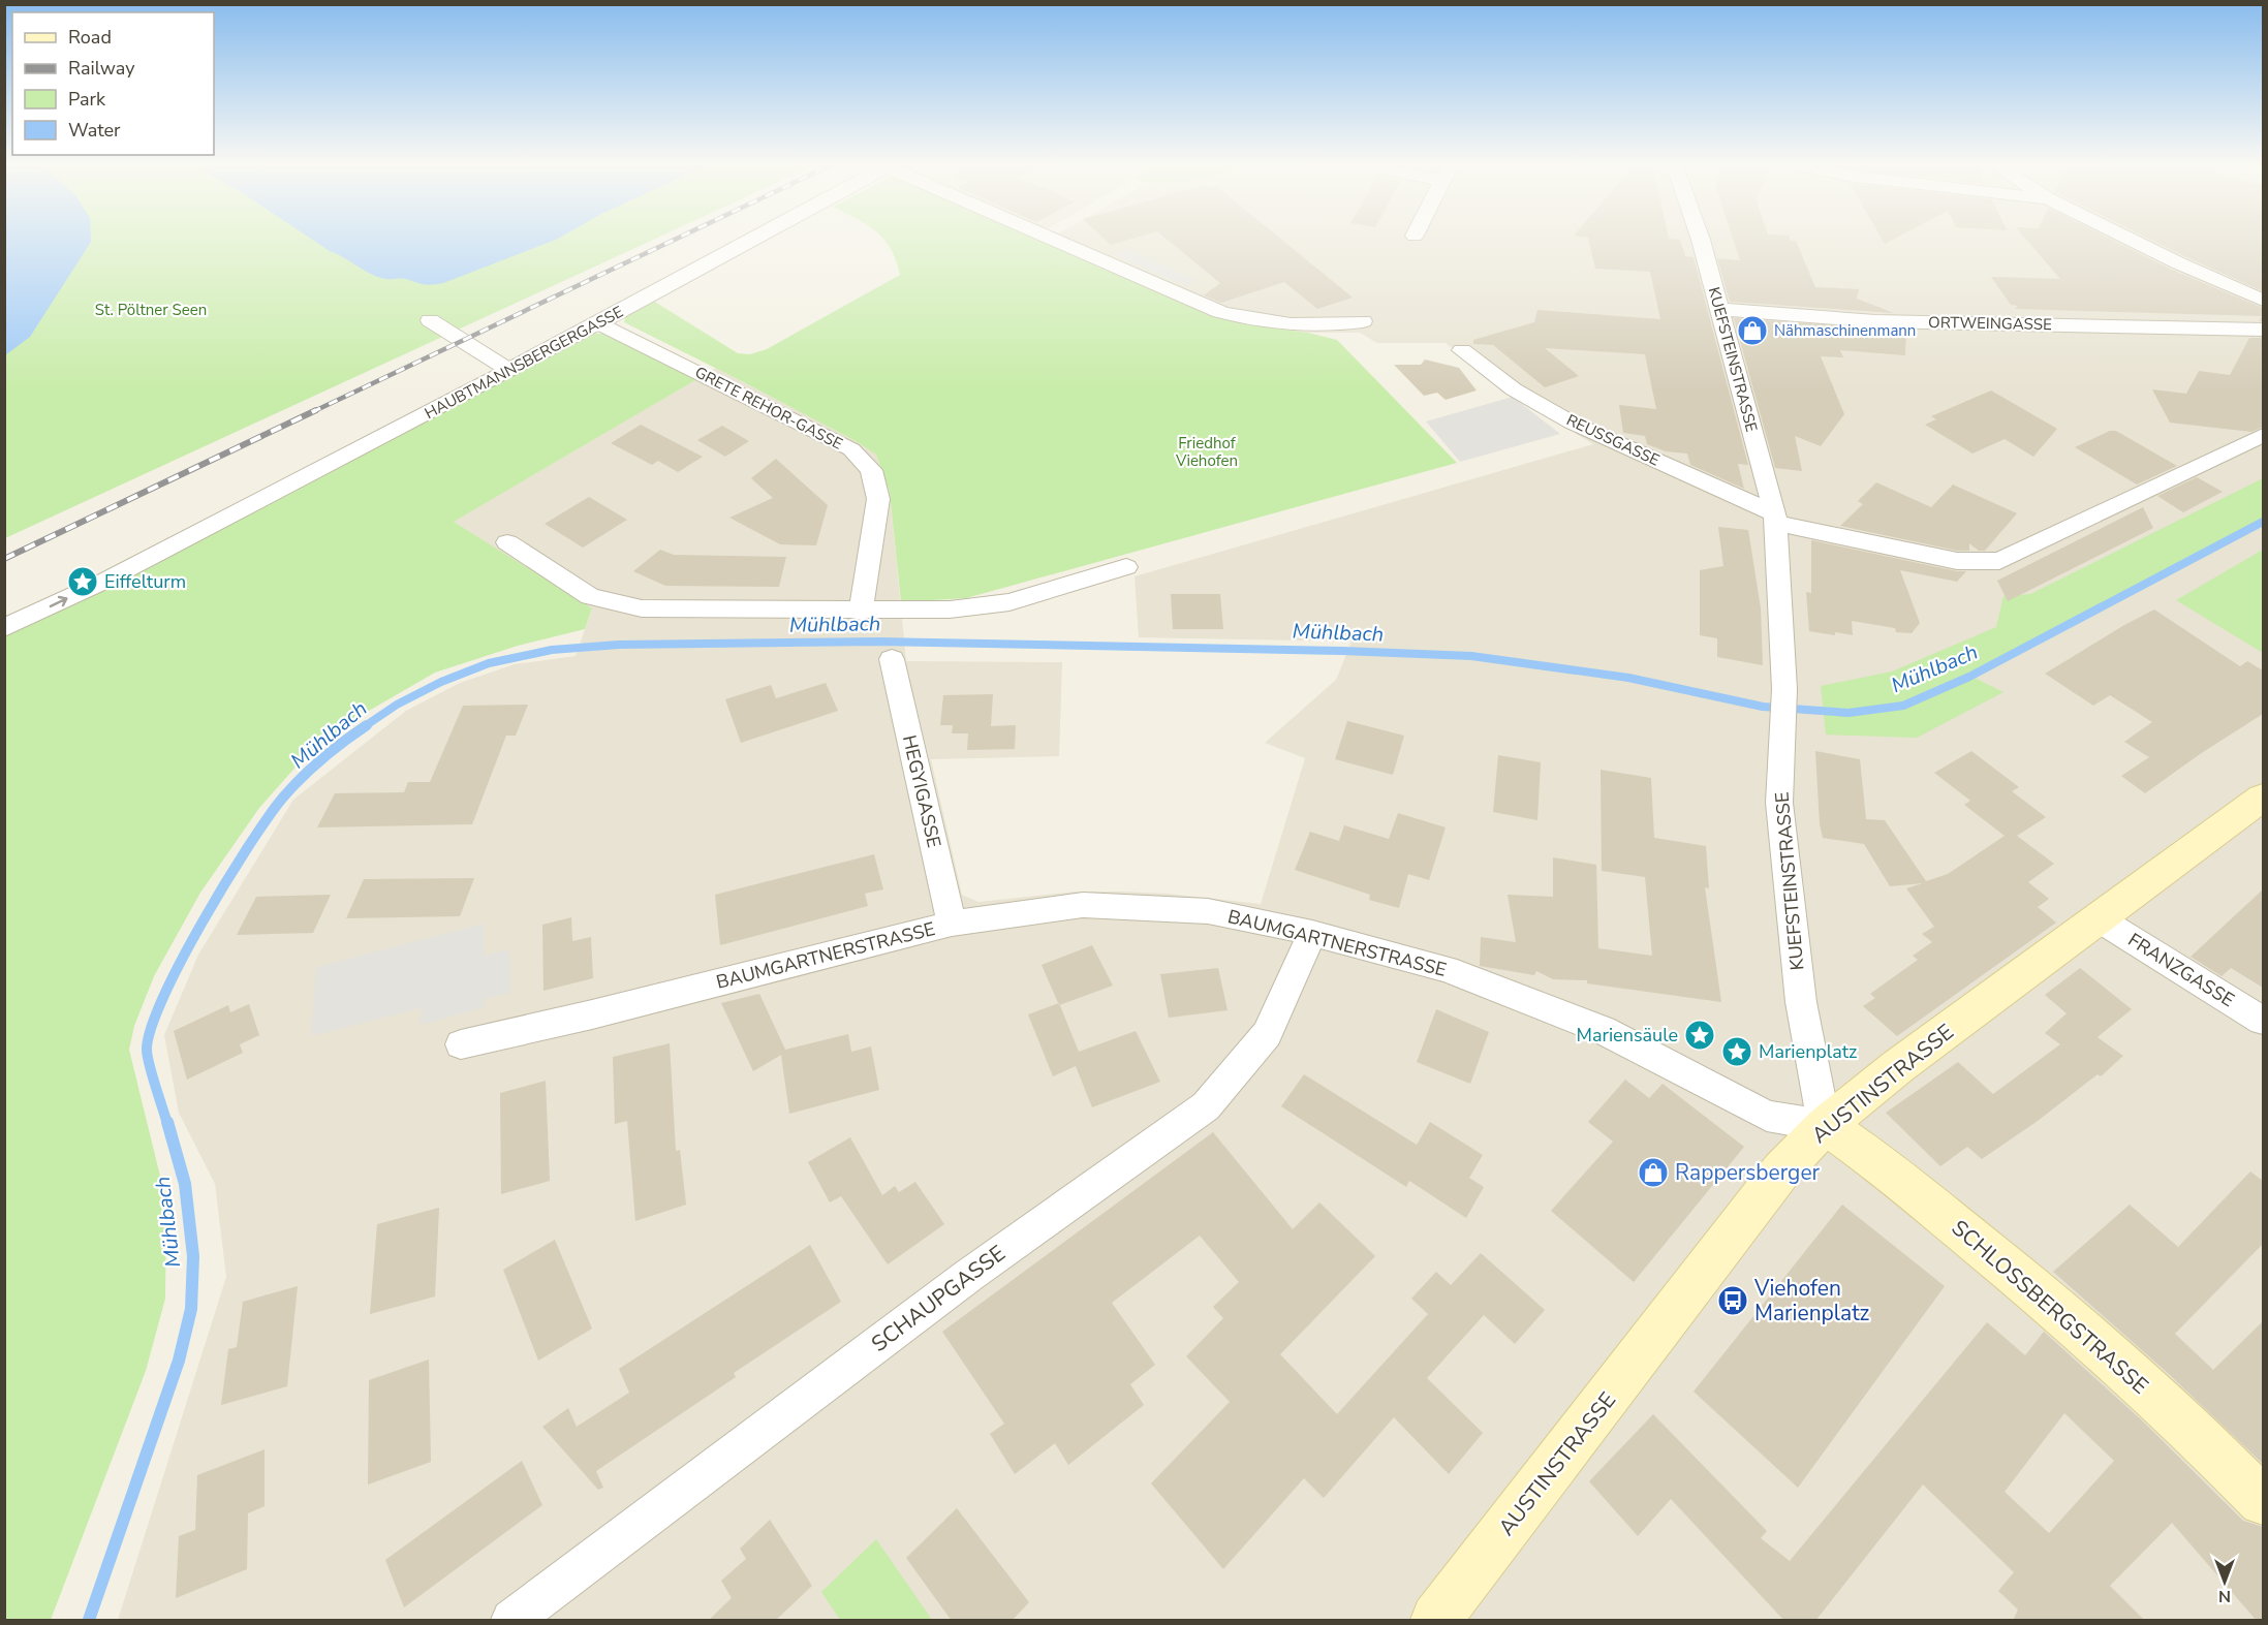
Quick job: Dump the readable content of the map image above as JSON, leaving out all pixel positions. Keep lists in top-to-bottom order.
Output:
{
  "streets": {
    "main road": ["AUSTINSTRASSE", "SCHLOSSBERGSTRASSE"],
    "street": [
      "ORTWEINGASSE",
      "KUEFSTEINSTRASSE",
      "HAUBTMANNSBERGERGASSE",
      "GRETE REHOR-GASSE",
      "REUSSGASSE",
      "HEGYIGASSE",
      "BAUMGARTNERSTRASSE",
      "FRANZGASSE",
      "SCHAUPGASSE"
    ]
  },
  "crossings": [
    ["ORTWEINGASSE", "KUEFSTEINSTRASSE"],
    ["KUEFSTEINSTRASSE", "REUSSGASSE"],
    ["KUEFSTEINSTRASSE", "BAUMGARTNERSTRASSE"],
    ["KUEFSTEINSTRASSE", "AUSTINSTRASSE"],
    ["KUEFSTEINSTRASSE", "SCHLOSSBERGSTRASSE"],
    ["HAUBTMANNSBERGERGASSE", "GRETE REHOR-GASSE"],
    ["HEGYIGASSE", "BAUMGARTNERSTRASSE"],
    ["BAUMGARTNERSTRASSE", "AUSTINSTRASSE"],
    ["BAUMGARTNERSTRASSE", "SCHAUPGASSE"],
    ["BAUMGARTNERSTRASSE", "SCHLOSSBERGSTRASSE"],
    ["FRANZGASSE", "AUSTINSTRASSE"],
    ["AUSTINSTRASSE", "SCHLOSSBERGSTRASSE"]
  ],
  "water": ["Mühlbach"],
  "parks": ["St. Pöltner Seen", "Friedhof Viehofen"],
  "places": {
    "shop": ["Nähmaschinenmann", "Rappersberger"],
    "place": ["Eiffelturm", "Mariensäule", "Marienplatz"],
    "bus stop": ["Viehofen Marienplatz"]
  },
  "legend": [
    "Road",
    "Railway",
    "Park",
    "Water"
  ],
  "north": "bottom"
}
